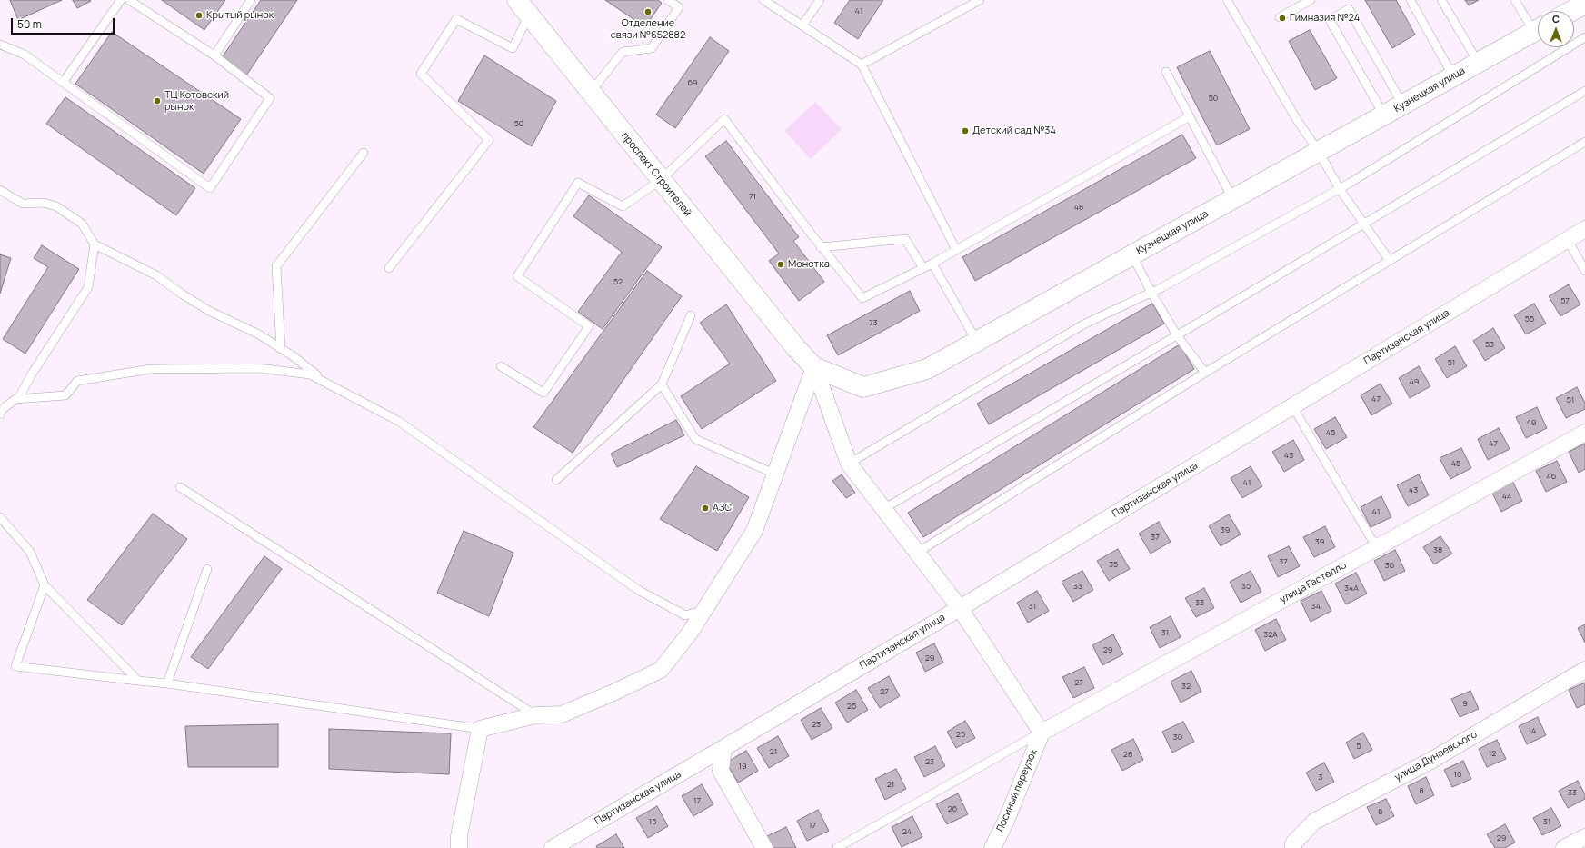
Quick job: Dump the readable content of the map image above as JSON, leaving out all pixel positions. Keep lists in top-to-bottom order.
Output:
{
  "streets": {
    "main road": ["Кузнецкая улица", "проспект Строителей"],
    "street": [
      "Партизанская улица",
      "улица Гастелло",
      "улица Дунаевского",
      "Лосиный переулок"
    ]
  },
  "crossings": [
    ["Кузнецкая улица", "проспект Строителей"],
    ["улица Гастелло", "Лосиный переулок"]
  ],
  "places": [
    "Отделение связи №652882",
    "Крытый рынок",
    "Гимназия №24",
    "ТЦ Котовский рынок",
    "Детский сад №34",
    "Монетка",
    "АЗС"
  ],
  "house_numbers": [
    "41",
    "69",
    "50",
    "50",
    "71",
    "48",
    "52",
    "57",
    "55",
    "73",
    "53",
    "51",
    "49",
    "47",
    "51",
    "49",
    "45",
    "47",
    "43",
    "45",
    "46",
    "41",
    "43",
    "44",
    "41",
    "39",
    "37",
    "39",
    "38",
    "37",
    "35",
    "36",
    "33",
    "35",
    "34А",
    "33",
    "31",
    "34",
    "31",
    "32А",
    "29",
    "29",
    "27",
    "32",
    "27",
    "9",
    "25",
    "23",
    "14",
    "25",
    "30",
    "5",
    "21",
    "12",
    "28",
    "23",
    "19",
    "10",
    "3",
    "21",
    "8",
    "33",
    "17",
    "26",
    "6",
    "15",
    "31",
    "17",
    "24",
    "29"
  ],
  "scale_bar": "50 m",
  "north": "top"
}
